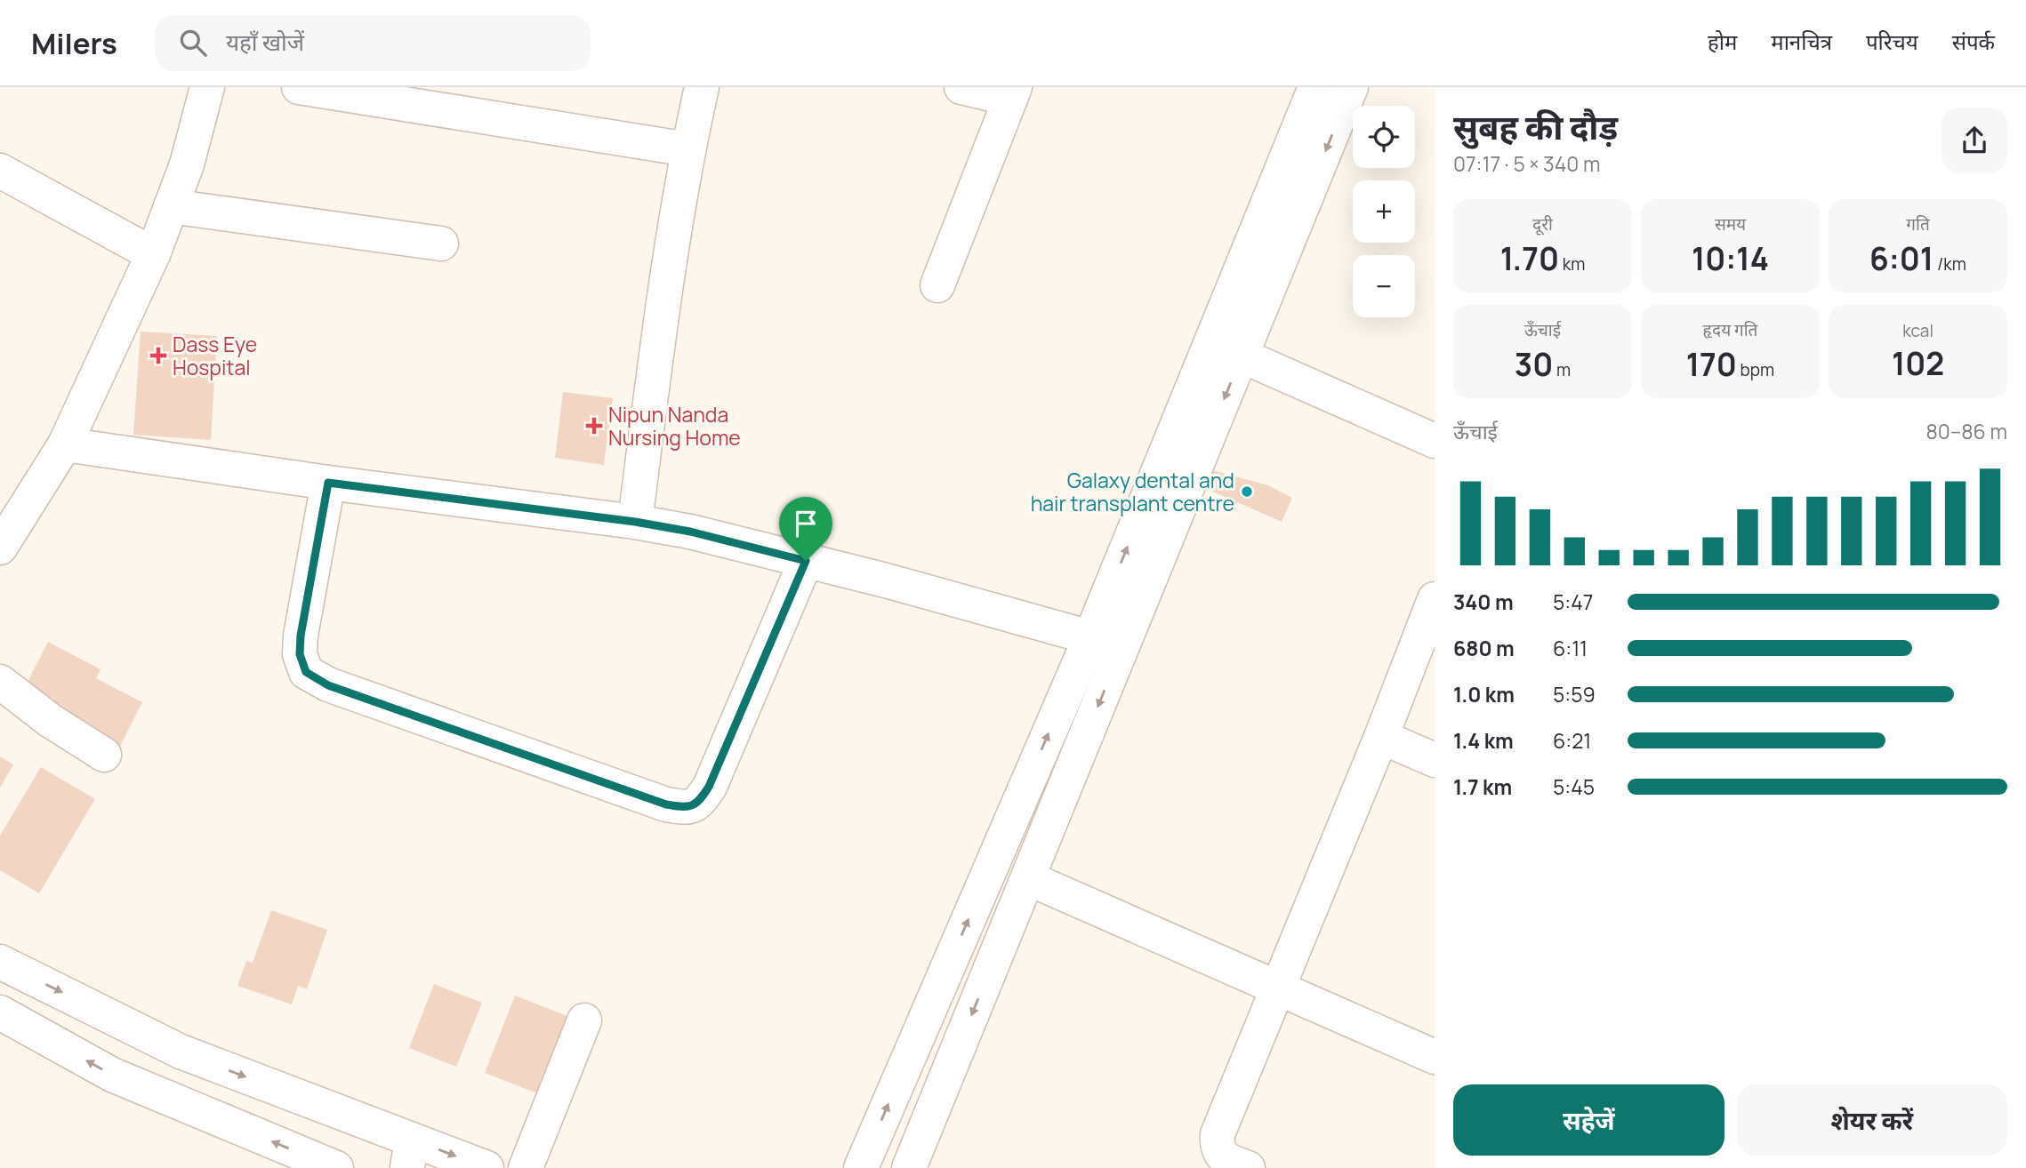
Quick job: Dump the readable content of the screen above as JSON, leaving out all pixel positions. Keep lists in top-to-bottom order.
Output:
{
  "places": {
    "health": ["Dass Eye Hospital", "Nipun Nanda Nursing Home"],
    "other": ["Galaxy dental and hair transplant centre"]
  },
  "page": {
    "header": "Milers",
    "search": "यहाँ खोजें",
    "nav": [
      "होम",
      "मानचित्र",
      "परिचय",
      "संपर्क"
    ],
    "heading": ["सुबह की दौड़", "07:17 · 5 × 340 m"],
    "map_buttons": ["+", "−"],
    "stats": [
      ["दूरी", "1.70 km"],
      ["समय", "10:14"],
      ["गति", "6:01 /km"],
      ["ऊँचाई", "30 m"],
      ["हृदय गति", "170 bpm"],
      ["kcal", "102"]
    ],
    "chart": ["ऊँचाई", "80–86 m"],
    "list": [
      {
        "name": "340 m",
        "note": "5:47"
      },
      {
        "name": "680 m",
        "note": "6:11"
      },
      {
        "name": "1.0 km",
        "note": "5:59"
      },
      {
        "name": "1.4 km",
        "note": "6:21"
      },
      {
        "name": "1.7 km",
        "note": "5:45"
      }
    ],
    "buttons": ["सहेजें", "शेयर करें"]
  }
}
